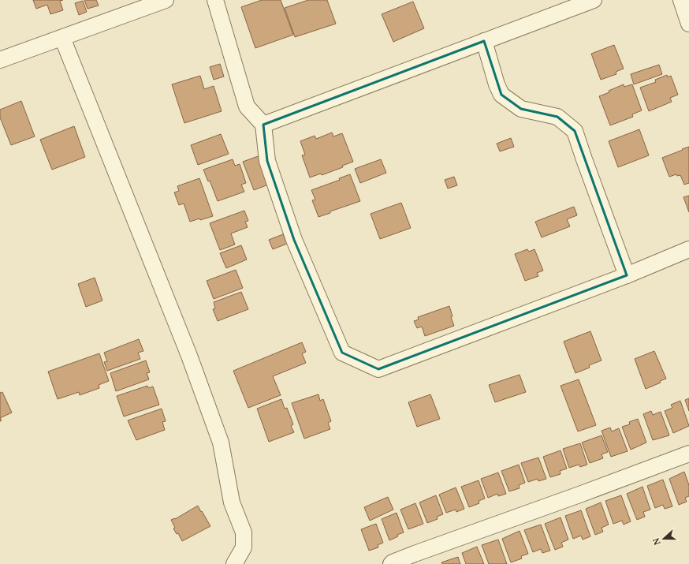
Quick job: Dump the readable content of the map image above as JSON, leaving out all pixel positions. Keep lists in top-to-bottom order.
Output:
{
  "north": "left"
}
